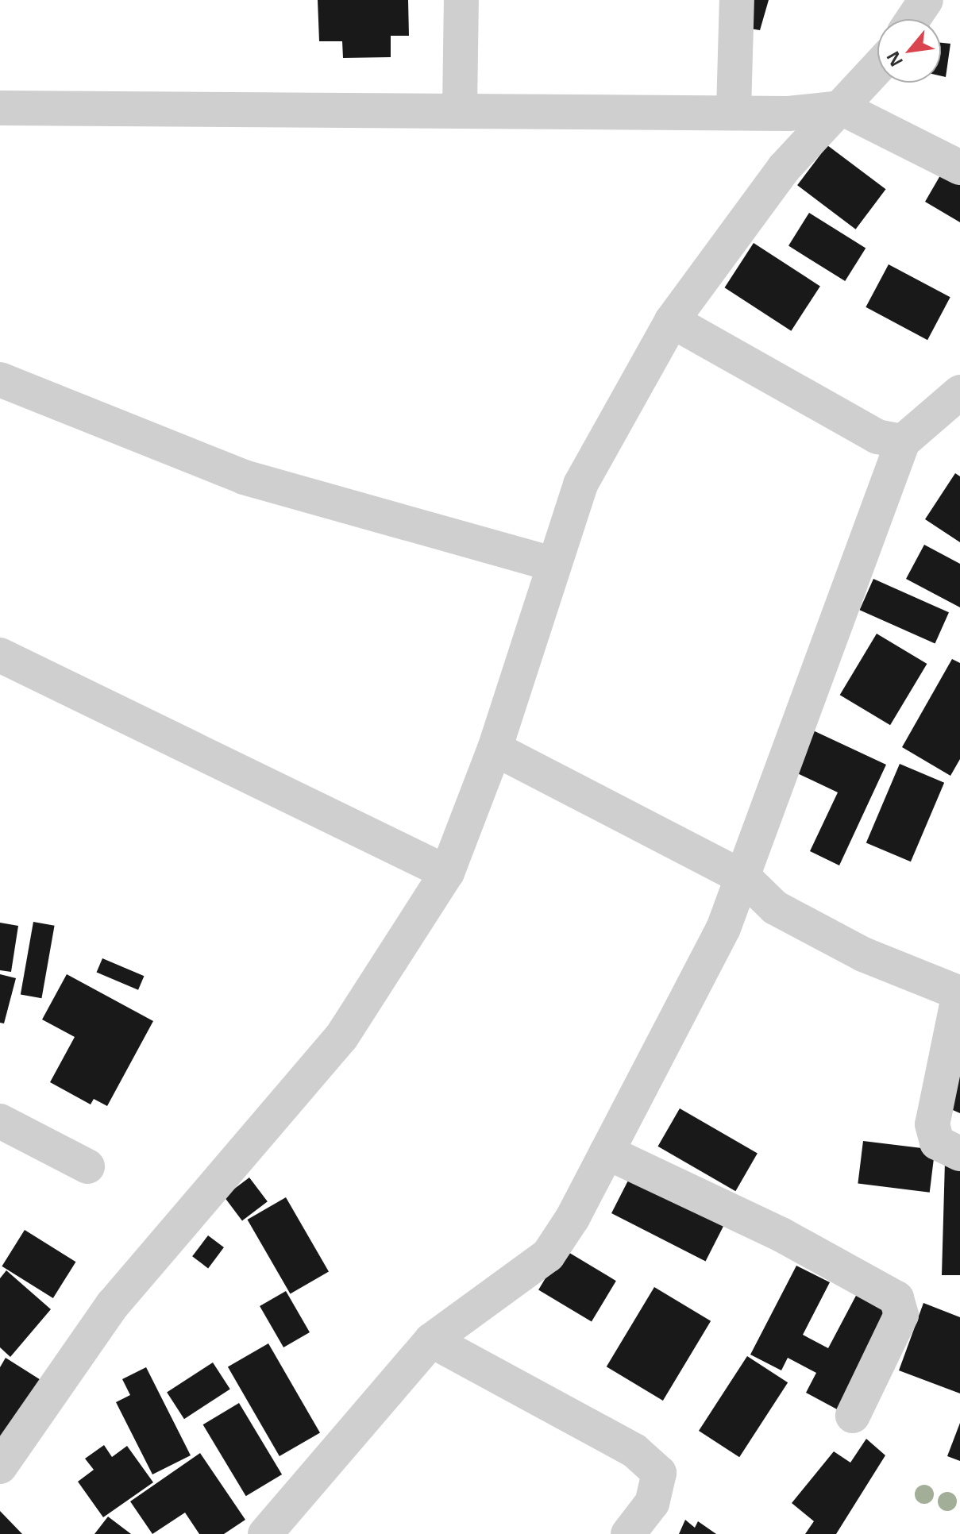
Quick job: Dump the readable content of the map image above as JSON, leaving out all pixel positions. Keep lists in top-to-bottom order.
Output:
{
  "north": "bottom left"
}
